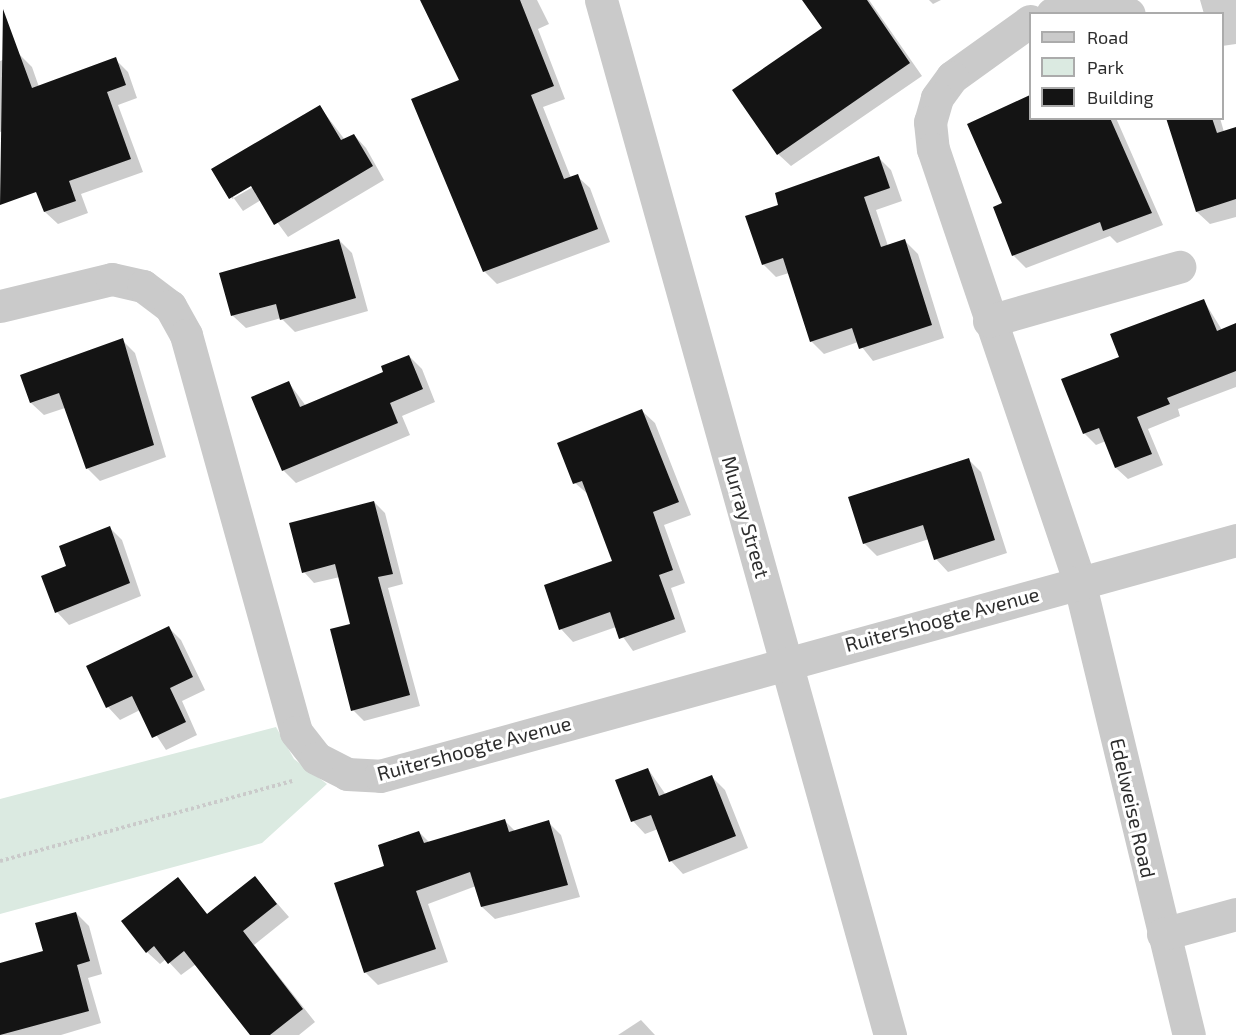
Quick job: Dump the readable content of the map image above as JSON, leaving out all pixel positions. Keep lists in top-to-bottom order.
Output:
{
  "streets": {
    "street": ["Murray Street", "Ruitershoogte Avenue", "Edelweise Road"]
  },
  "crossings": [
    ["Murray Street", "Ruitershoogte Avenue"],
    ["Ruitershoogte Avenue", "Edelweise Road"]
  ],
  "legend": ["Road", "Park", "Building"]
}
